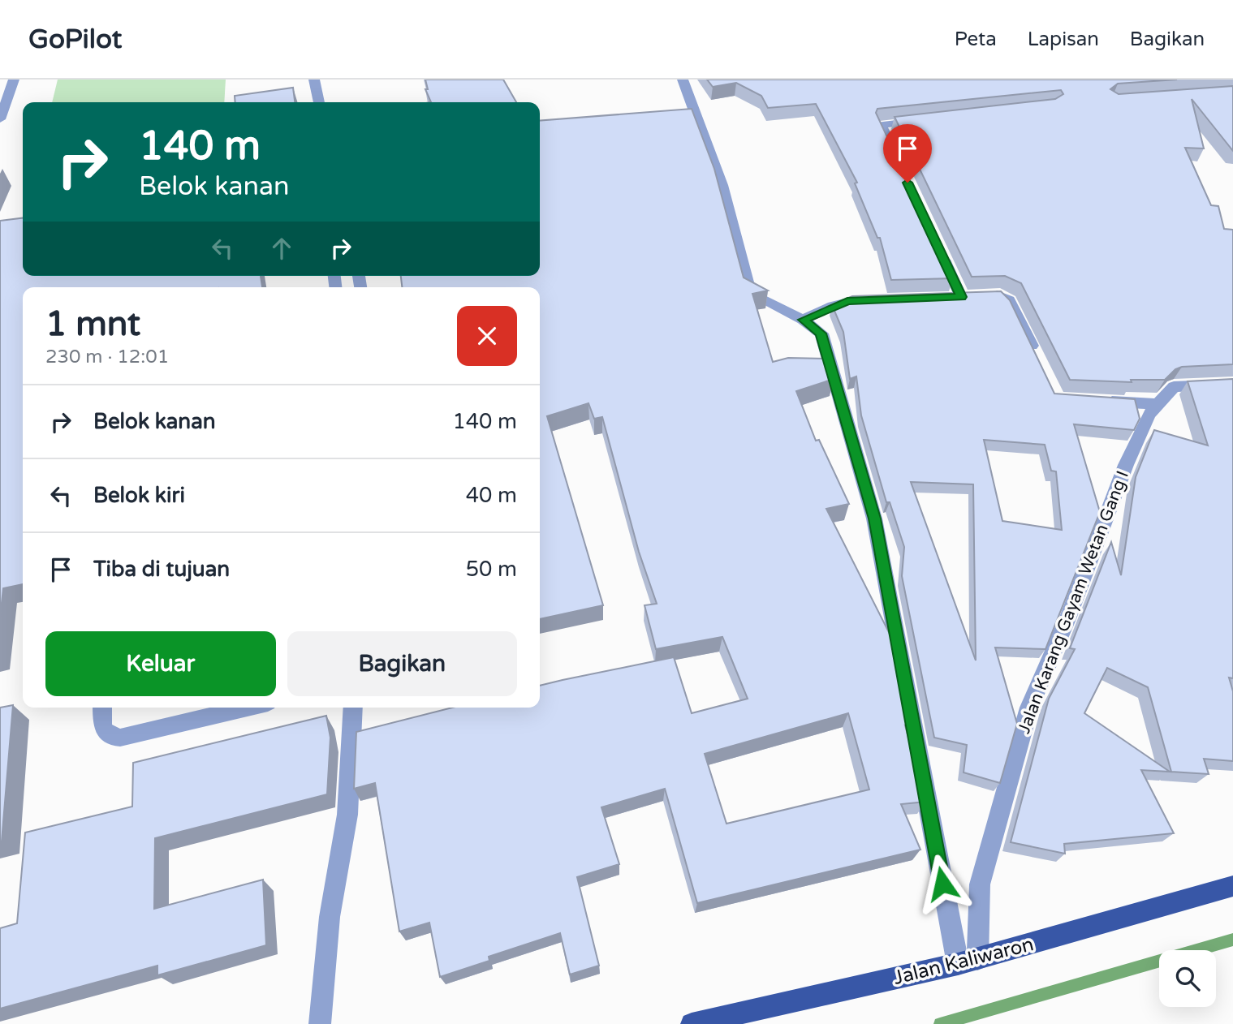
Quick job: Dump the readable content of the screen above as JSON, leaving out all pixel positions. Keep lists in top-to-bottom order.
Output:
{
  "streets": {
    "main road": ["Jalan Kaliwaron"],
    "street": ["Jalan Karang Gayam Wetan Gang I"]
  },
  "crossings": [
    ["Jalan Karang Gayam Wetan Gang I", "Jalan Kaliwaron"]
  ],
  "page": {
    "header": "GoPilot",
    "nav": ["Peta", "Lapisan", "Bagikan"],
    "turn": ["140 m", "Belok kanan"],
    "heading": ["1 mnt", "230 m · 12:01"],
    "list": [
      {
        "name": "Belok kanan",
        "value": "140 m"
      },
      {
        "name": "Belok kiri",
        "value": "40 m"
      },
      {
        "name": "Tiba di tujuan",
        "value": "50 m"
      }
    ],
    "buttons": ["Keluar", "Bagikan"]
  }
}
